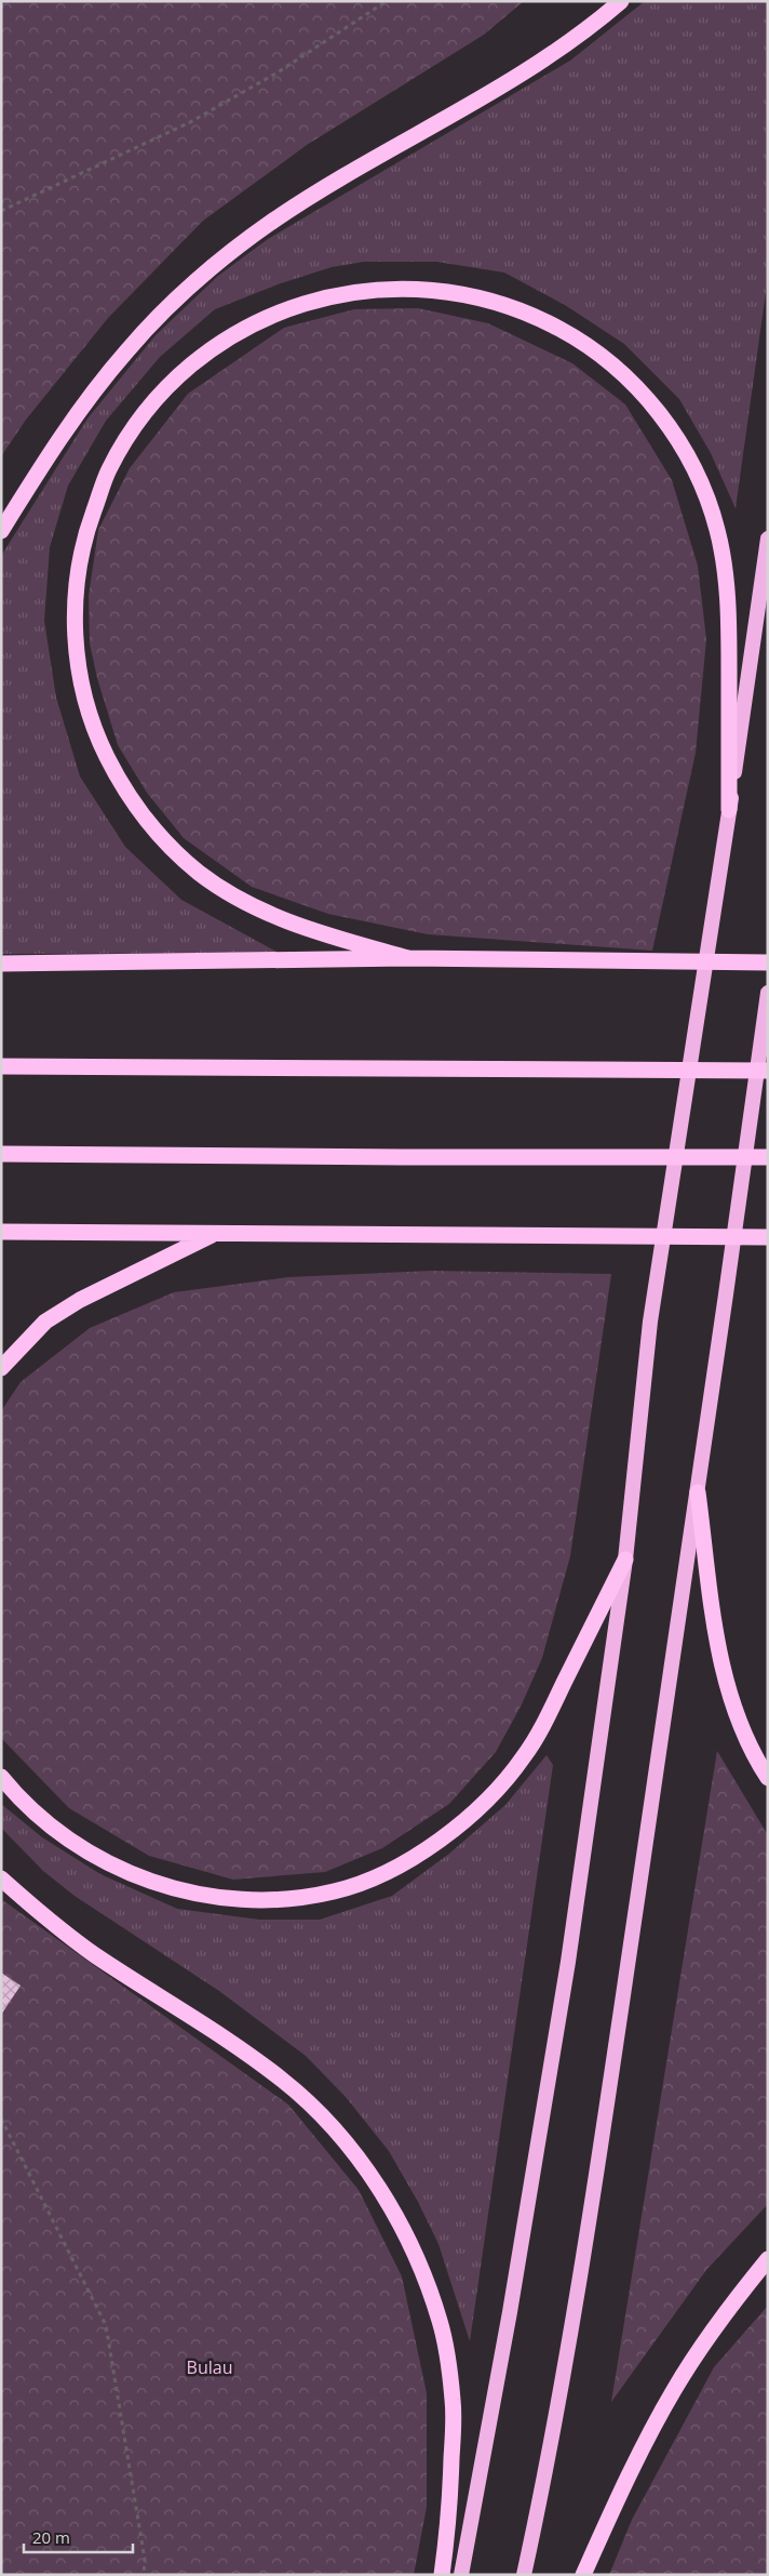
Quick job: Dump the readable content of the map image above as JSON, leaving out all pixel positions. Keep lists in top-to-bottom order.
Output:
{
  "parks": ["Bulau"],
  "scale_bar": "20 m"
}
